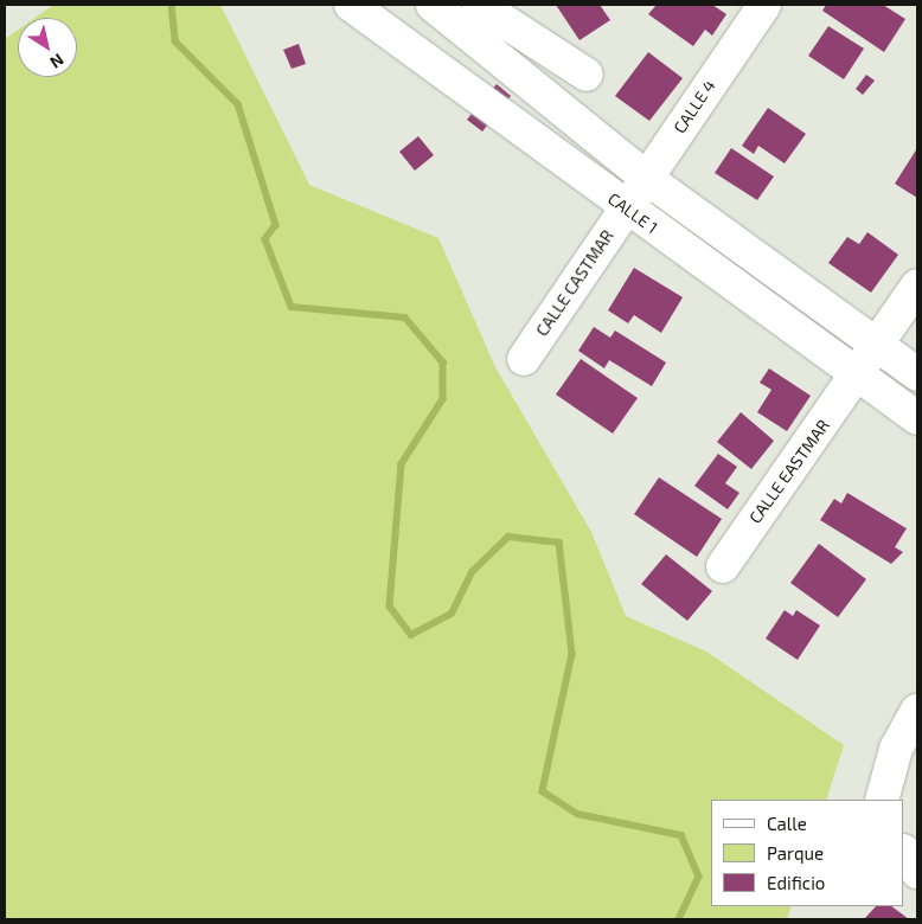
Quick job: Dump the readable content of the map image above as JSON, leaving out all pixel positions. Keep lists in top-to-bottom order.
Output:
{
  "streets": {
    "street": [
      "CALLE 4",
      "CALLE 1",
      "CALLE CASTMAR",
      "CALLE EASTMAR"
    ]
  },
  "crossings": [
    ["CALLE 4", "CALLE 1"],
    ["CALLE 4", "CALLE CASTMAR"],
    ["CALLE 1", "CALLE CASTMAR"],
    ["CALLE 1", "CALLE EASTMAR"]
  ],
  "legend": ["Calle", "Parque", "Edificio"],
  "north": "bottom right"
}
